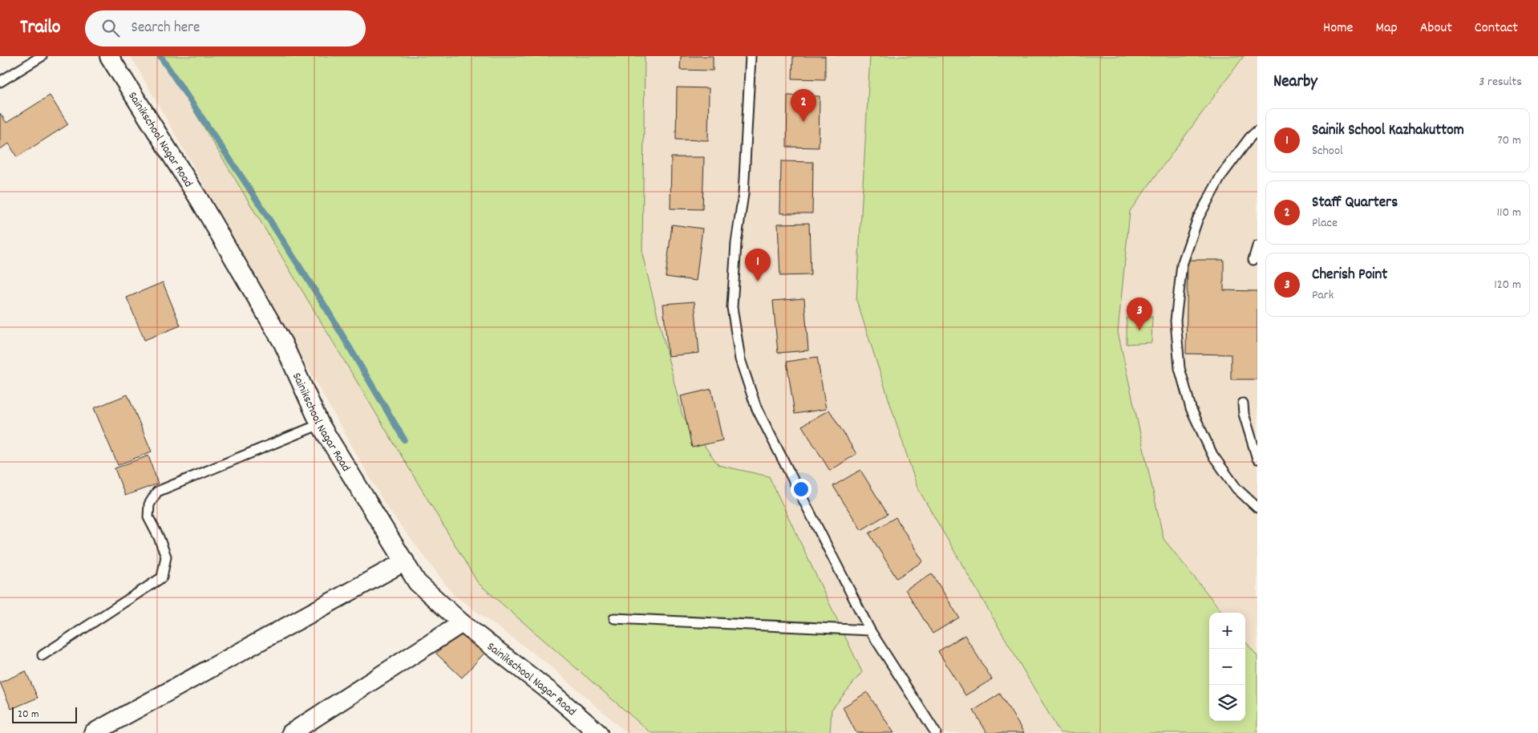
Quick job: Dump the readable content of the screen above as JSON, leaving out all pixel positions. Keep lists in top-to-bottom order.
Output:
{
  "streets": {
    "street": ["Sainikschool Nagar Road"]
  },
  "scale_bar": "20 m",
  "page": {
    "header": "Trailo",
    "search": "Search here",
    "nav": [
      "Home",
      "Map",
      "About",
      "Contact"
    ],
    "heading": ["Nearby", "3 results"],
    "pins": ["2", "1", "3"],
    "list": [
      {
        "mark": "1",
        "name": "Sainik School Kazhakuttom",
        "note": "School",
        "value": "70 m"
      },
      {
        "mark": "2",
        "name": "Staff Quarters",
        "note": "Place",
        "value": "110 m"
      },
      {
        "mark": "3",
        "name": "Cherish Point",
        "note": "Park",
        "value": "120 m"
      }
    ],
    "map_buttons": ["+", "−"],
    "scale": "20 m"
  }
}
